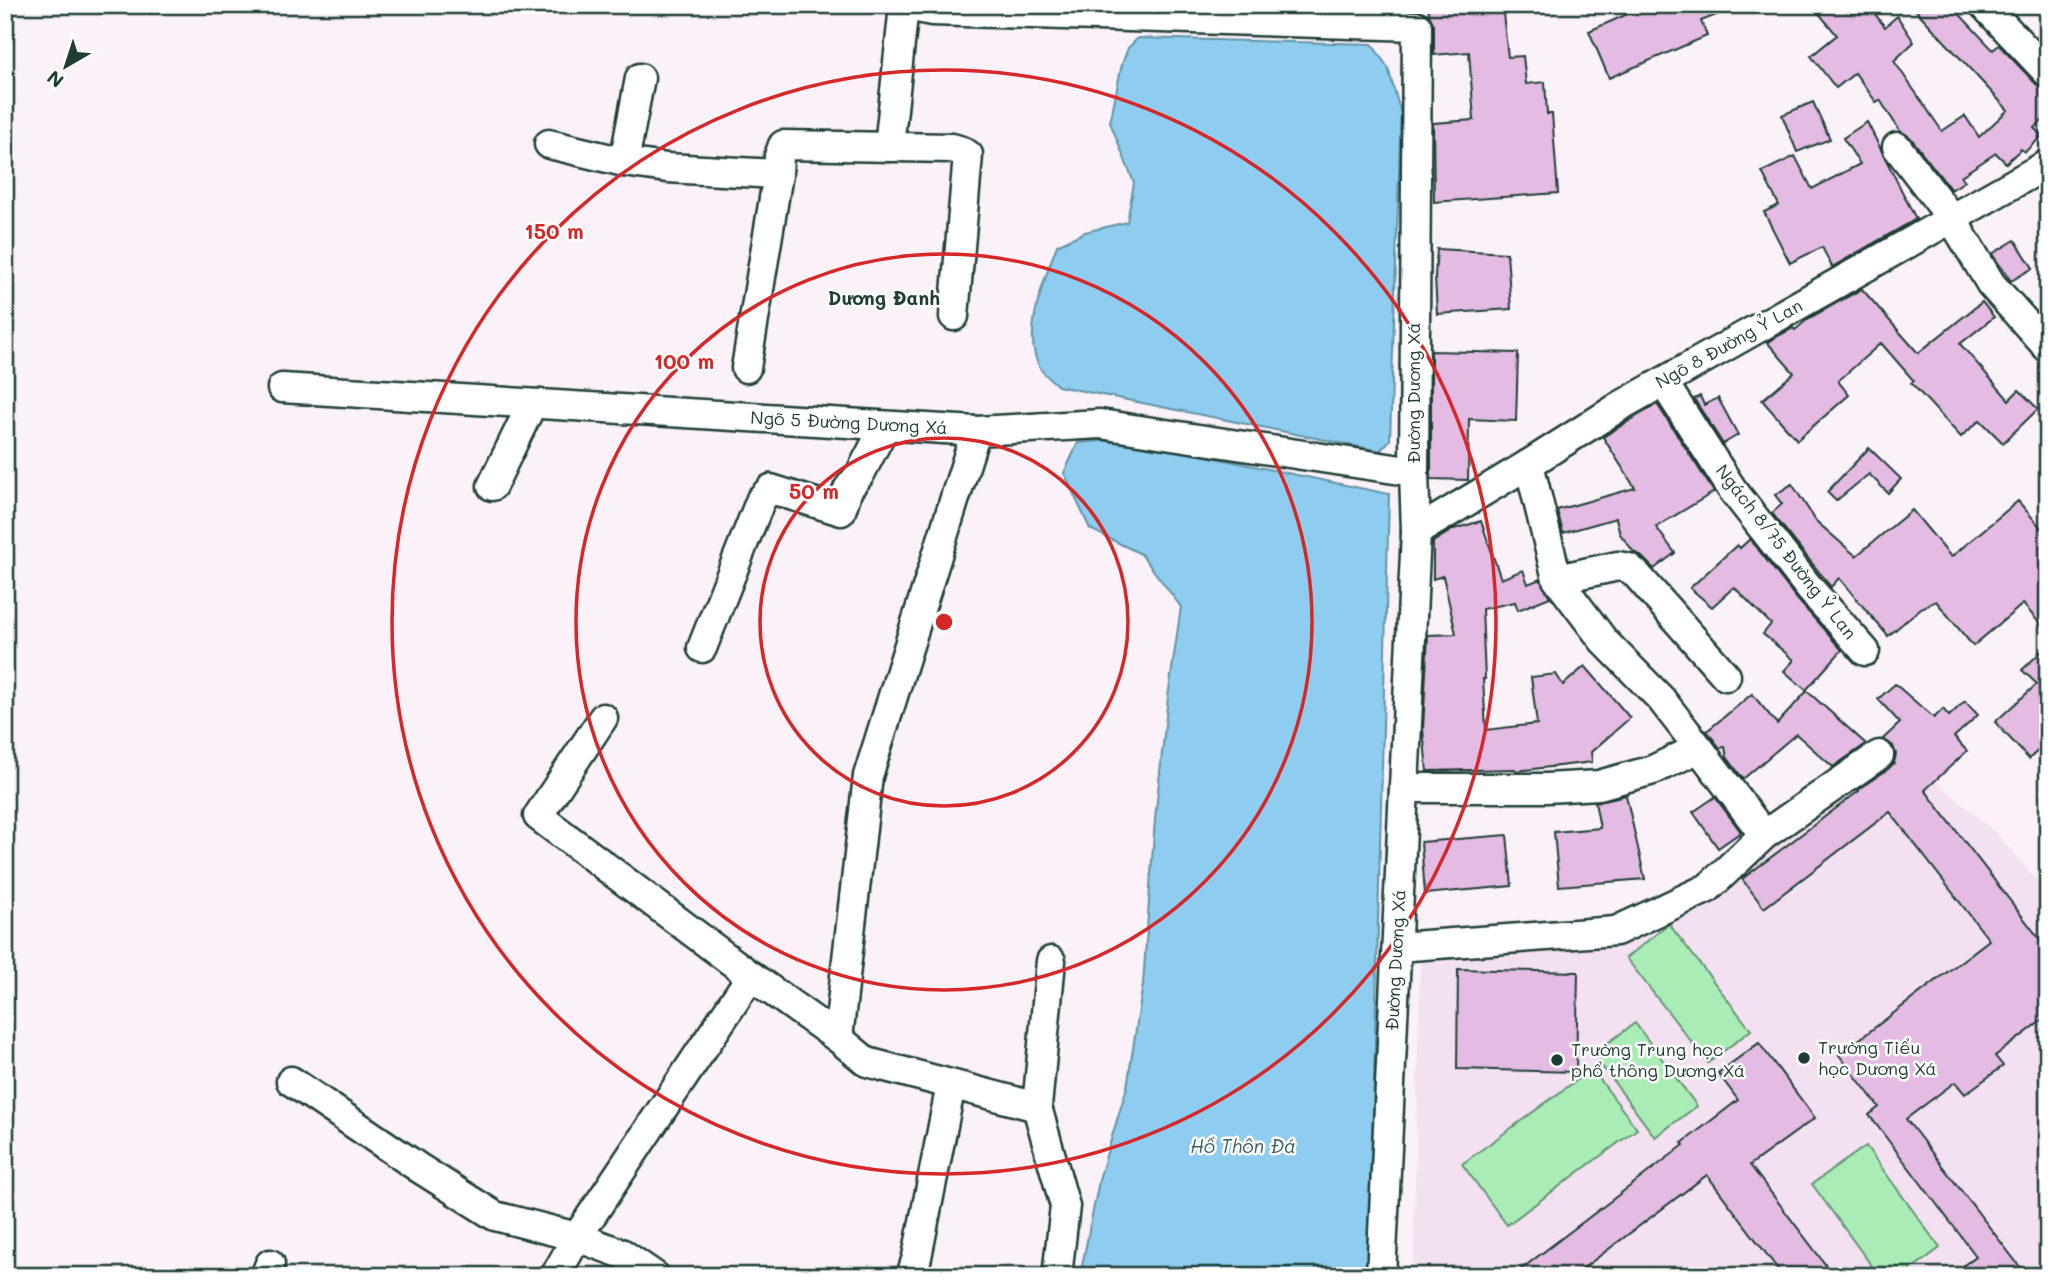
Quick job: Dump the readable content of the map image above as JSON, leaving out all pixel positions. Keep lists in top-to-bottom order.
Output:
{
  "streets": {
    "street": [
      "Ngõ 8 Đường Ỷ Lan",
      "Đường Dương Xá",
      "Ngõ 5 Đường Dương Xá",
      "Ngách 8/75 Đường Ỷ Lan"
    ]
  },
  "crossings": [
    ["Ngõ 8 Đường Ỷ Lan", "Đường Dương Xá"],
    ["Ngõ 8 Đường Ỷ Lan", "Ngách 8/75 Đường Ỷ Lan"],
    ["Đường Dương Xá", "Ngõ 5 Đường Dương Xá"]
  ],
  "districts": ["Dương Đanh"],
  "water": ["Hồ Thôn Đá"],
  "places": ["Trường Tiểu học Dương Xá", "Trường Trung học phổ thông Dương Xá"],
  "north": "bottom left",
  "rings": ["150 m", "100 m", "50 m"]
}
